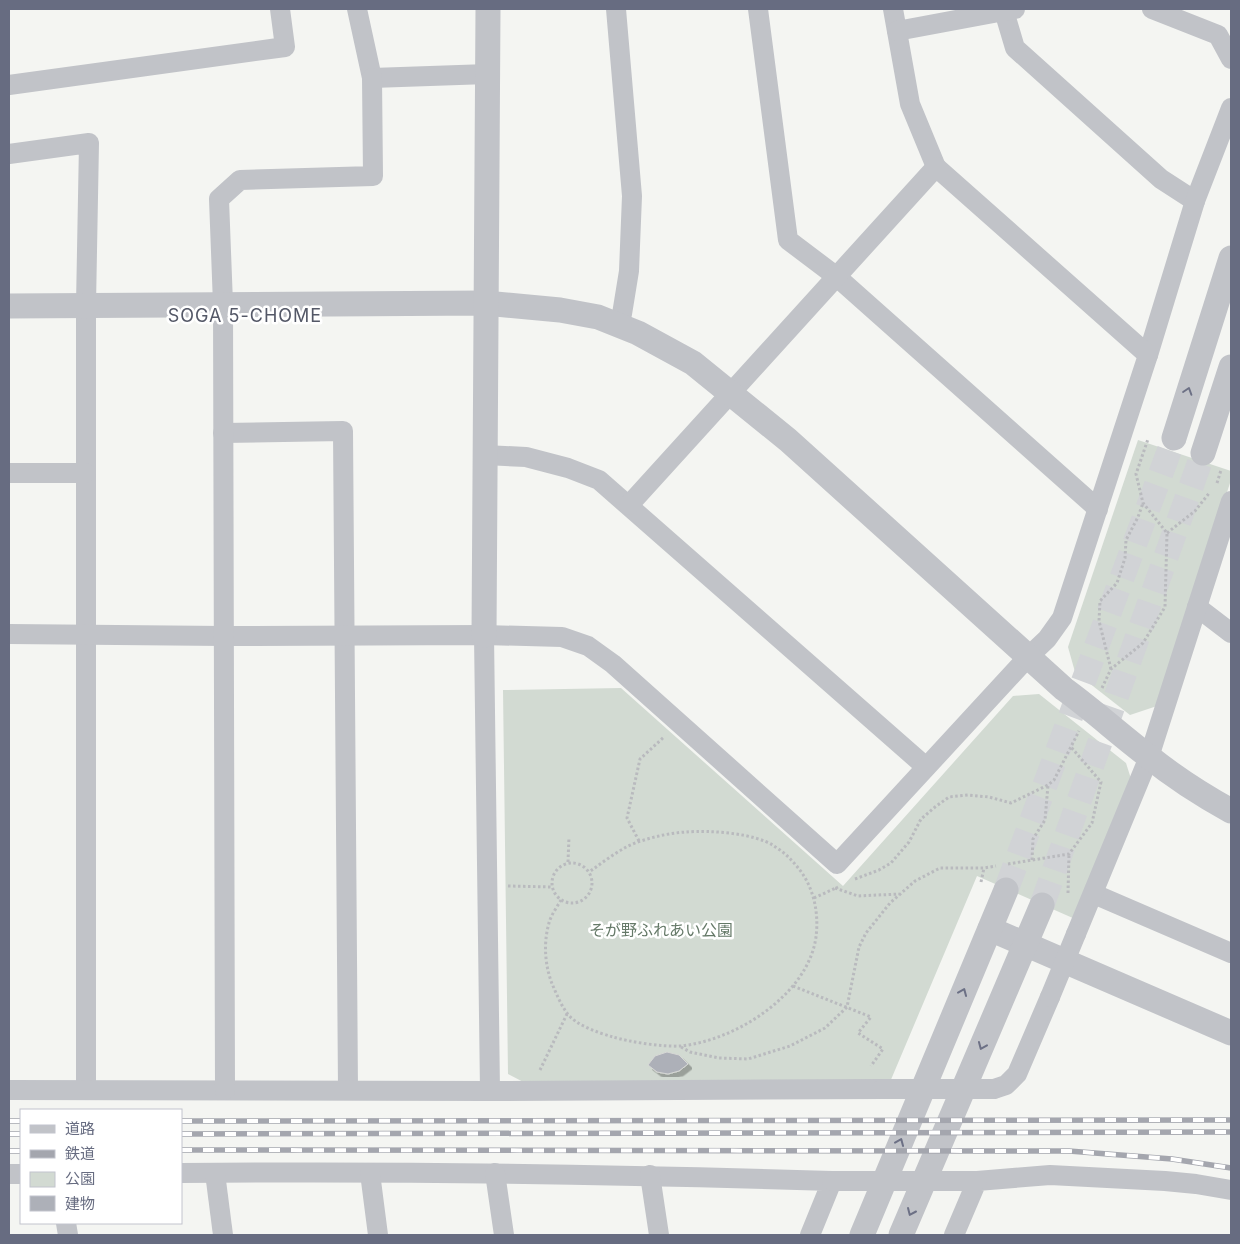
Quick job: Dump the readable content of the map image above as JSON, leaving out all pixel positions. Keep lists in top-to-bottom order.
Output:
{
  "districts": ["SOGA 5-CHOME"],
  "parks": ["そが野ふれあい公園"],
  "legend": [
    "道路",
    "鉄道",
    "公園",
    "建物"
  ]
}
